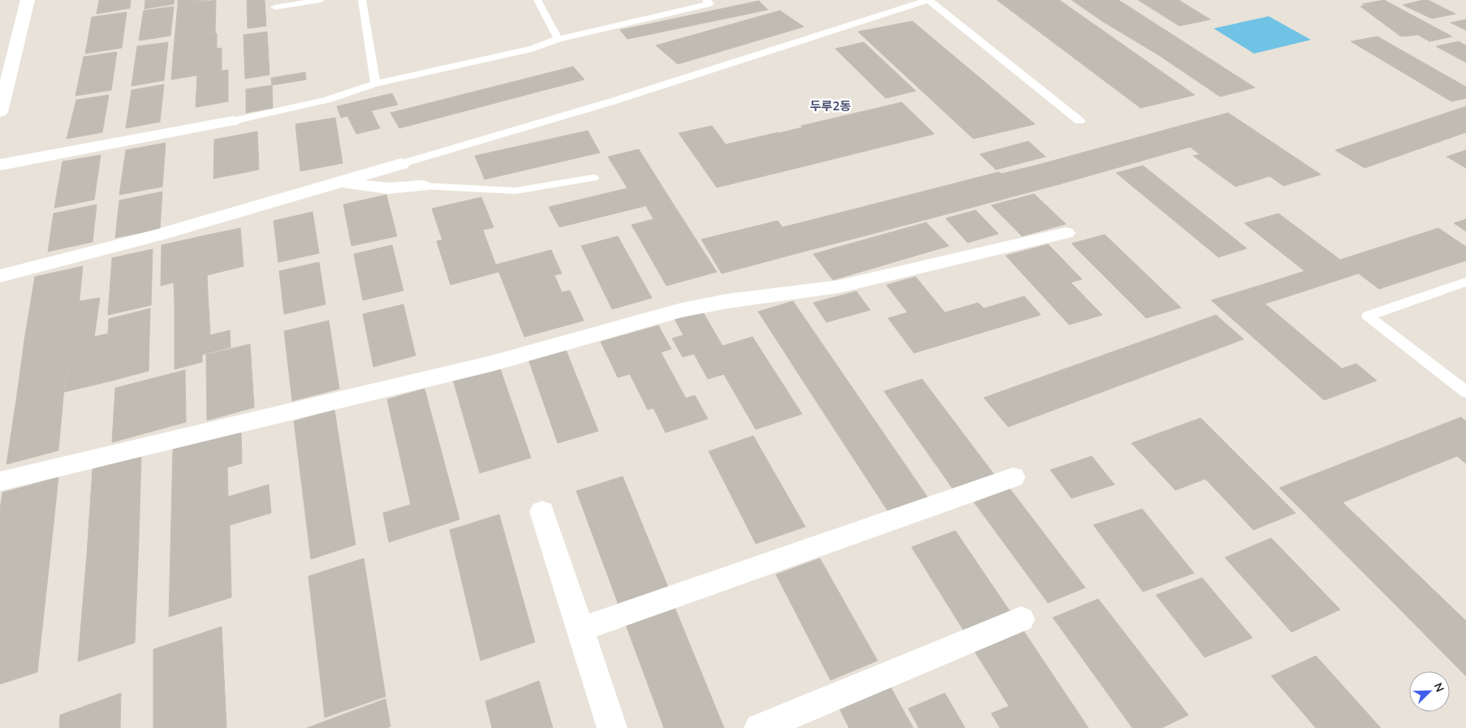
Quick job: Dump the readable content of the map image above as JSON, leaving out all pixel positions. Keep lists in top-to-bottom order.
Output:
{
  "districts": ["두루2동"],
  "north": "top right"
}
